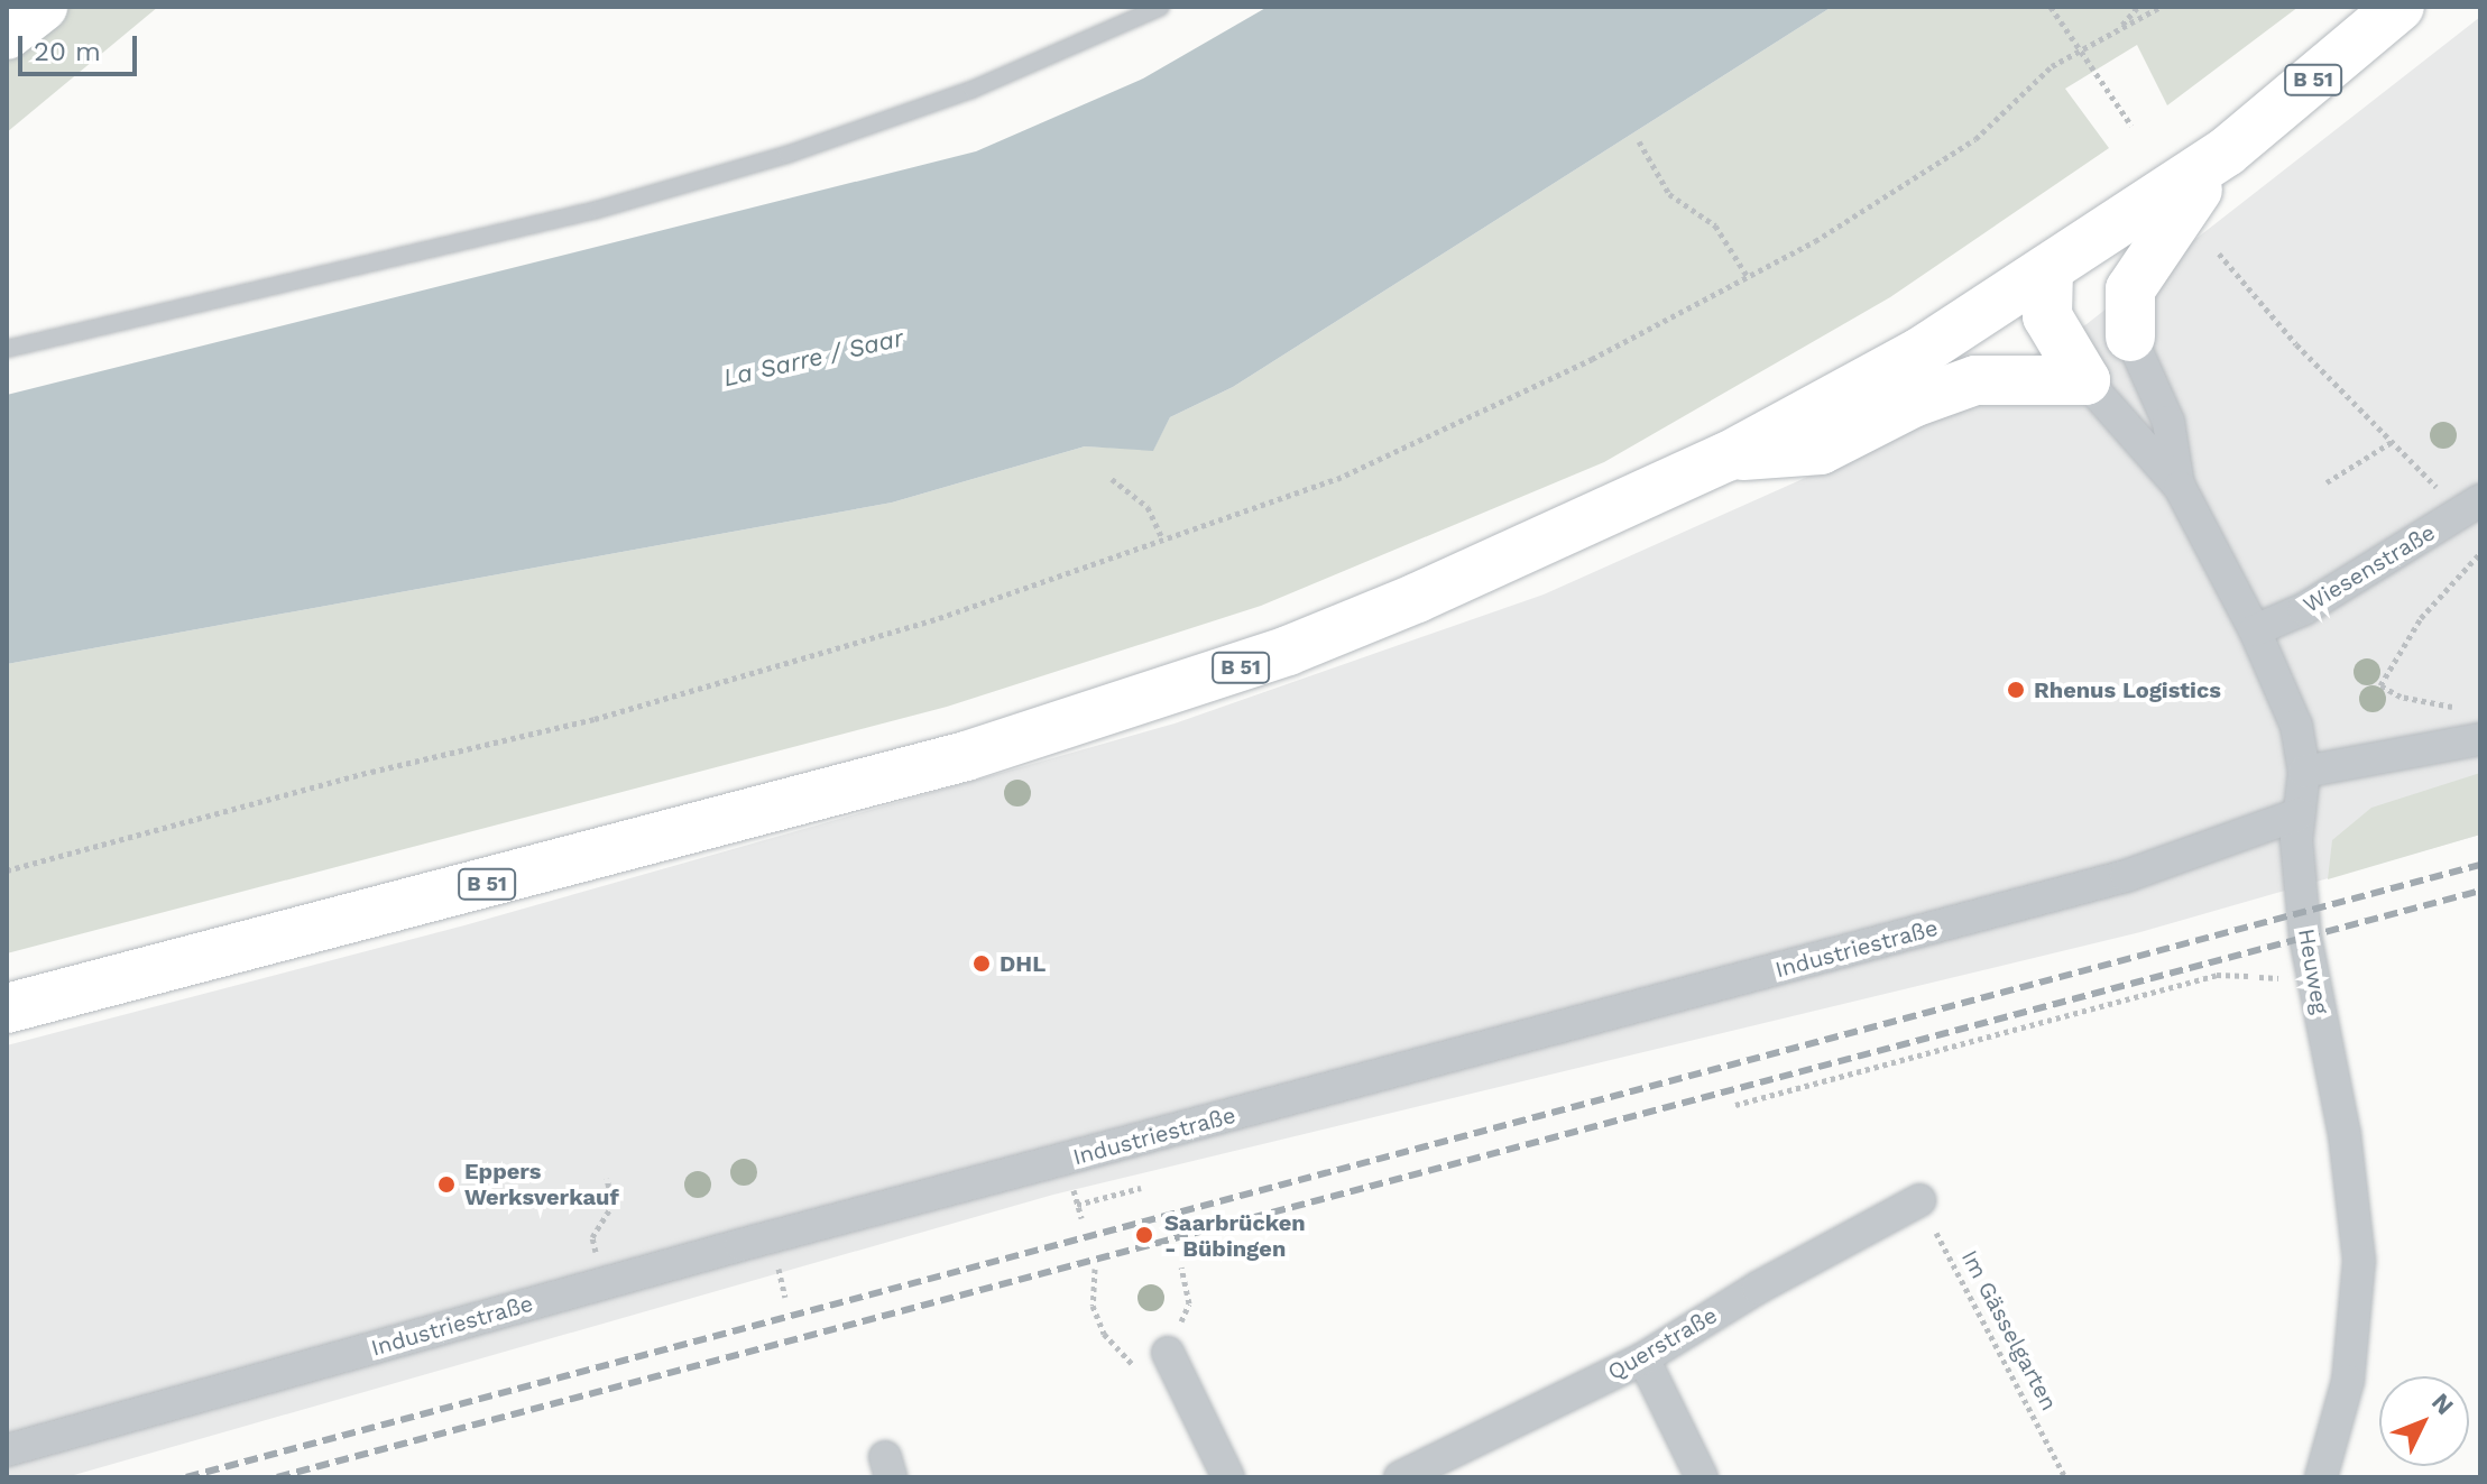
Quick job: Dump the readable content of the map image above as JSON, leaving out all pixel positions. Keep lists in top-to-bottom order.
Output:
{
  "streets": {
    "main road": ["B 51"],
    "street": [
      "Wiesenstraße",
      "Industriestraße",
      "Heuweg",
      "Querstraße"
    ],
    "path": ["Im Gässelgarten"]
  },
  "crossings": [
    ["B 51", "Heuweg"],
    ["Wiesenstraße", "Heuweg"],
    ["Industriestraße", "Heuweg"],
    ["Im Gässelgarten", "Querstraße"]
  ],
  "water": ["La Sarre / Saar"],
  "places": [
    "Rhenus Logistics",
    "DHL",
    "Eppers Werksverkauf",
    "Saarbrücken - Bübingen"
  ],
  "scale_bar": "20 m",
  "north": "top right"
}
